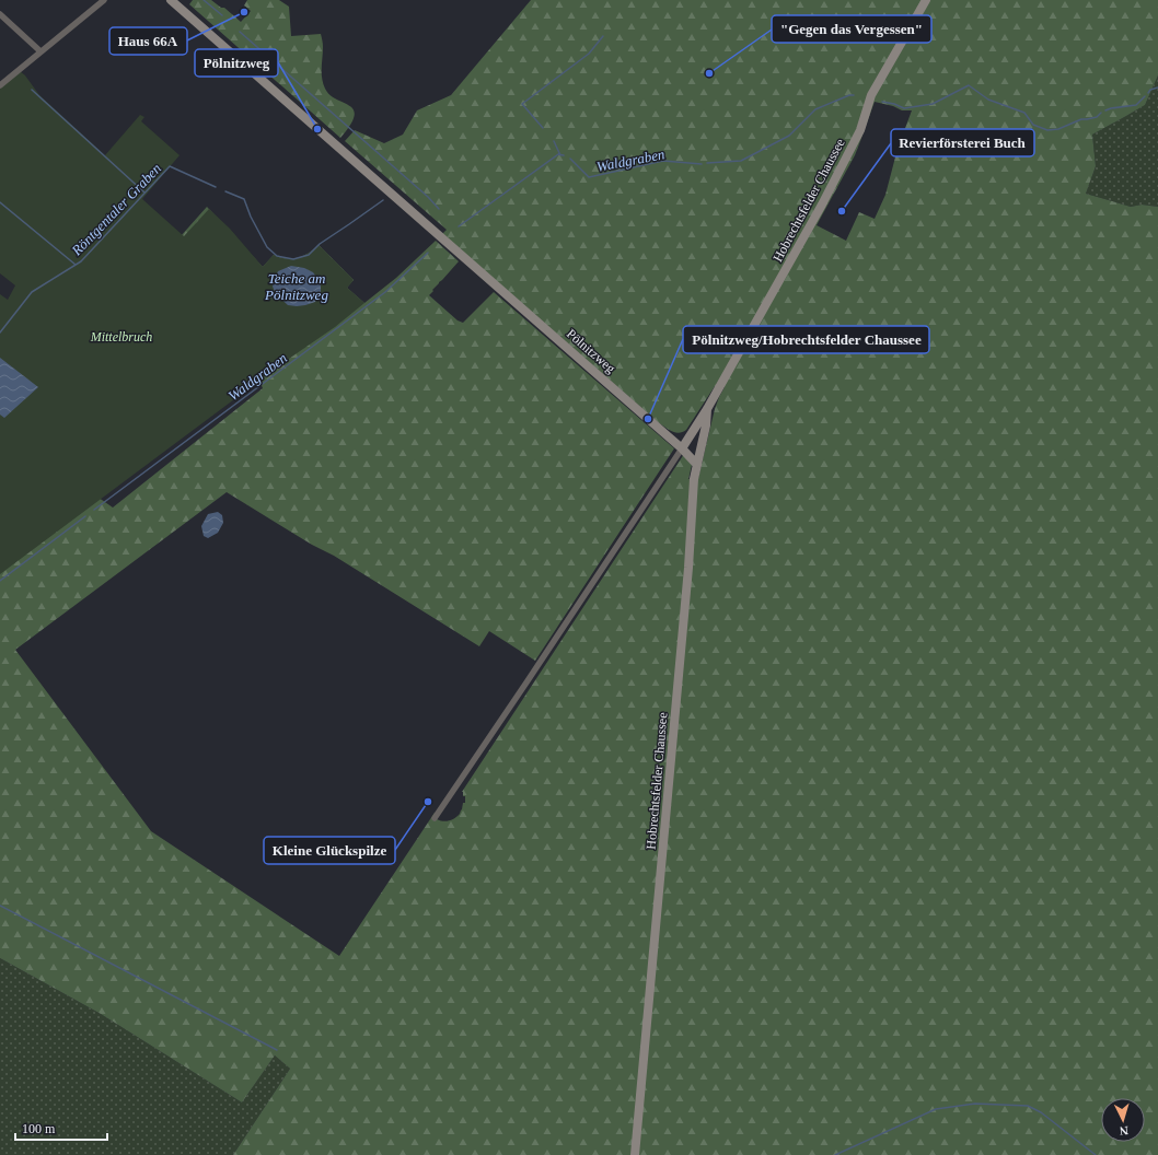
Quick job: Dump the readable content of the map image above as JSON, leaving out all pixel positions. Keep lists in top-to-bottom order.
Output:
{
  "streets": {
    "street": ["Hobrechtsfelder Chaussee", "Pölnitzweg"]
  },
  "crossings": [
    ["Hobrechtsfelder Chaussee", "Pölnitzweg"]
  ],
  "water": ["Waldgraben", "Röntgentaler Graben", "Teiche am Pölnitzweg"],
  "parks": ["Mittelbruch"],
  "places": [
    "Haus 66A",
    "\"Gegen das Vergessen\"",
    "Pölnitzweg",
    "Revierförsterei Buch",
    "Pölnitzweg/Hobrechtsfelder Chaussee",
    "Kleine Glückspilze"
  ],
  "scale_bar": "100 m",
  "north": "bottom"
}
